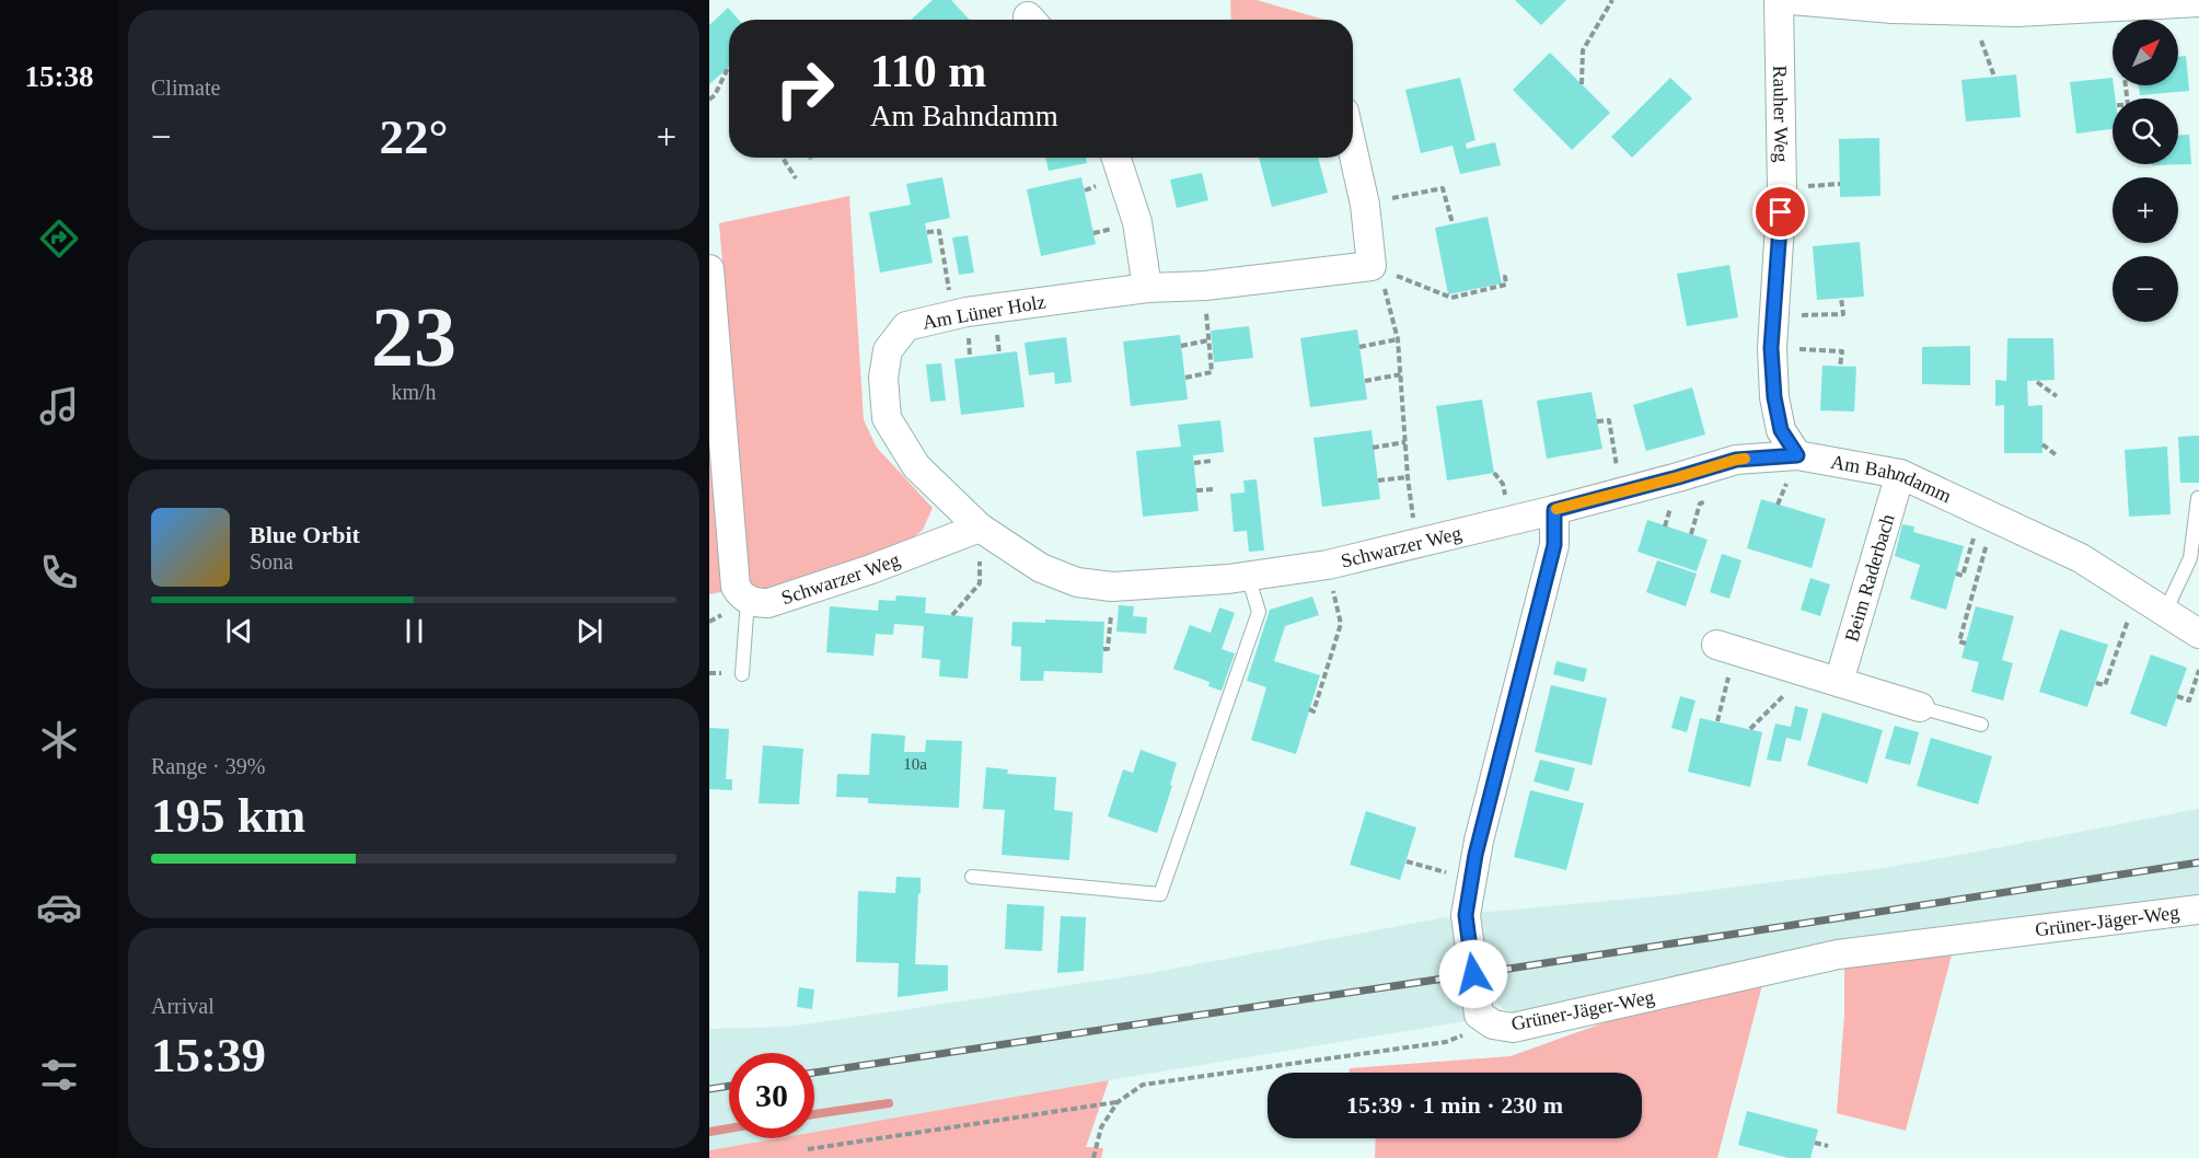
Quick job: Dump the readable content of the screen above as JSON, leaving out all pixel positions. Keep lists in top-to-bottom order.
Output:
{
  "streets": {
    "street": [
      "Rauher Weg",
      "Am Lüner Holz",
      "Am Bahndamm",
      "Schwarzer Weg",
      "Beim Raderbach",
      "Grüner-Jäger-Weg"
    ]
  },
  "crossings": [
    ["Rauher Weg", "Am Bahndamm"],
    ["Am Lüner Holz", "Schwarzer Weg"],
    ["Am Bahndamm", "Schwarzer Weg"],
    ["Am Bahndamm", "Beim Raderbach"],
    ["Am Bahndamm", "Grüner-Jäger-Weg"],
    ["Schwarzer Weg", "Grüner-Jäger-Weg"]
  ],
  "house_numbers": ["10a"],
  "north": "top right",
  "page": {
    "tabs": "15:38",
    "tile": [
      "Climate",
      ["23", "km/h"],
      ["Range · 39%", "195 km"],
      ["Arrival", "15:39"]
    ],
    "map_buttons": ["+", "−"],
    "turn": ["110 m", "Am Bahndamm"],
    "heat": ["−", "22°", "+"],
    "song": ["Blue Orbit", "Sona"],
    "limit": "30",
    "trip": "15:39 · 1 min · 230 m"
  }
}
